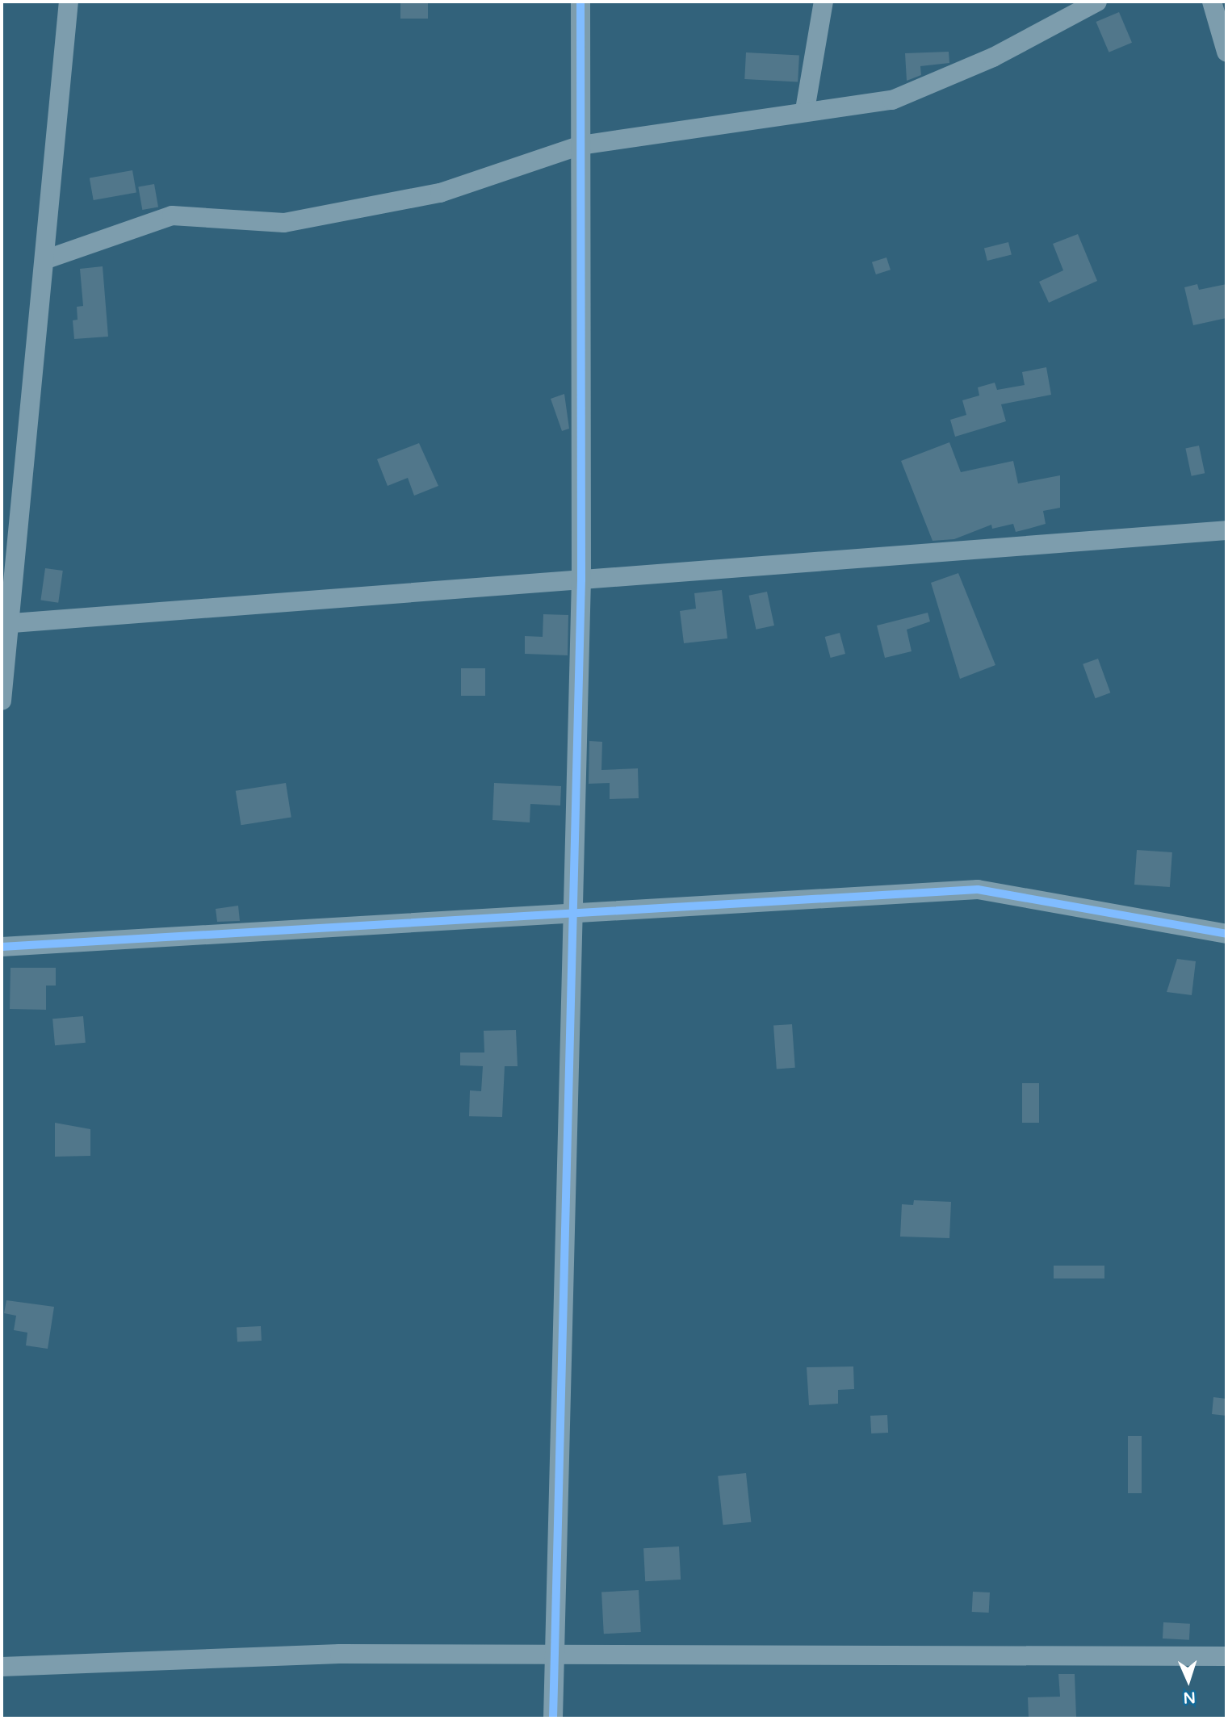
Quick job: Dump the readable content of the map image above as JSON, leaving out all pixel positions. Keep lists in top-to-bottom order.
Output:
{
  "north": "bottom"
}
